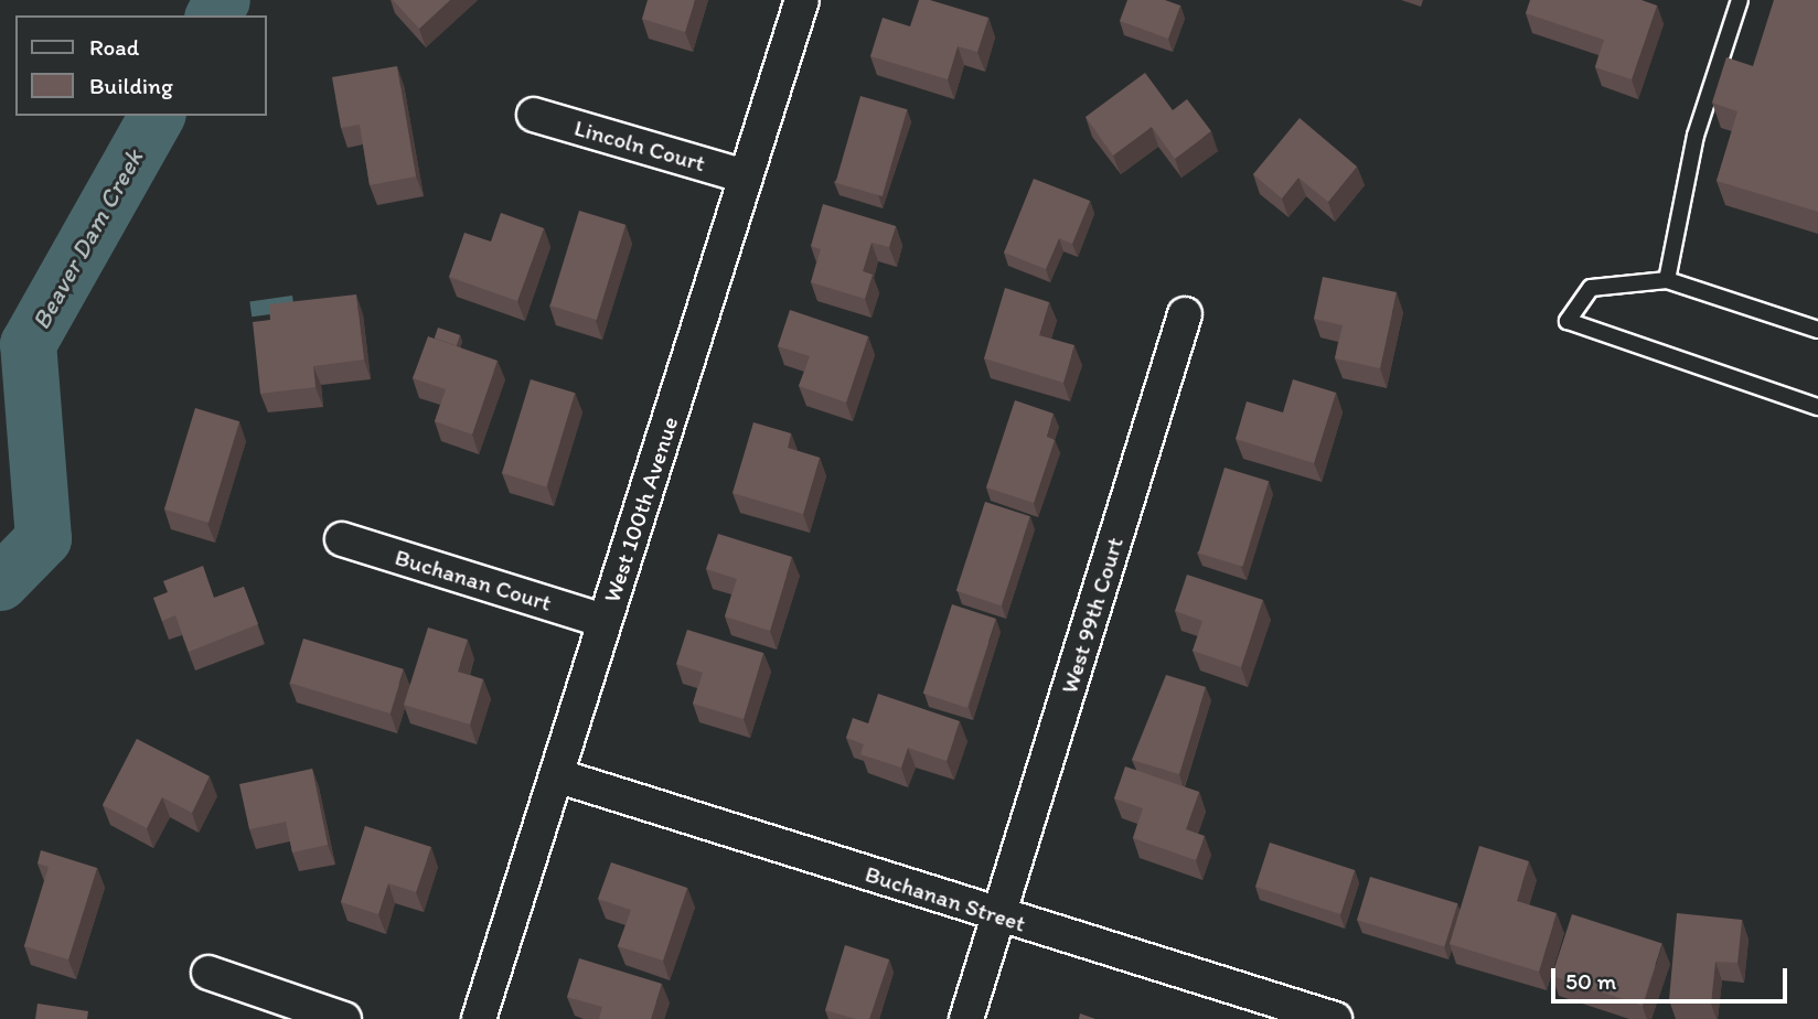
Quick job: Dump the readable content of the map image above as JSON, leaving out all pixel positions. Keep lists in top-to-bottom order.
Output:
{
  "streets": {
    "street": [
      "Lincoln Court",
      "West 100th Avenue",
      "Buchanan Court",
      "West 99th Court",
      "Buchanan Street"
    ]
  },
  "crossings": [
    ["Lincoln Court", "West 100th Avenue"],
    ["West 100th Avenue", "Buchanan Court"],
    ["West 100th Avenue", "Buchanan Street"],
    ["West 99th Court", "Buchanan Street"]
  ],
  "water": ["Beaver Dam Creek"],
  "legend": ["Road", "Building"],
  "scale_bar": "50 m"
}
